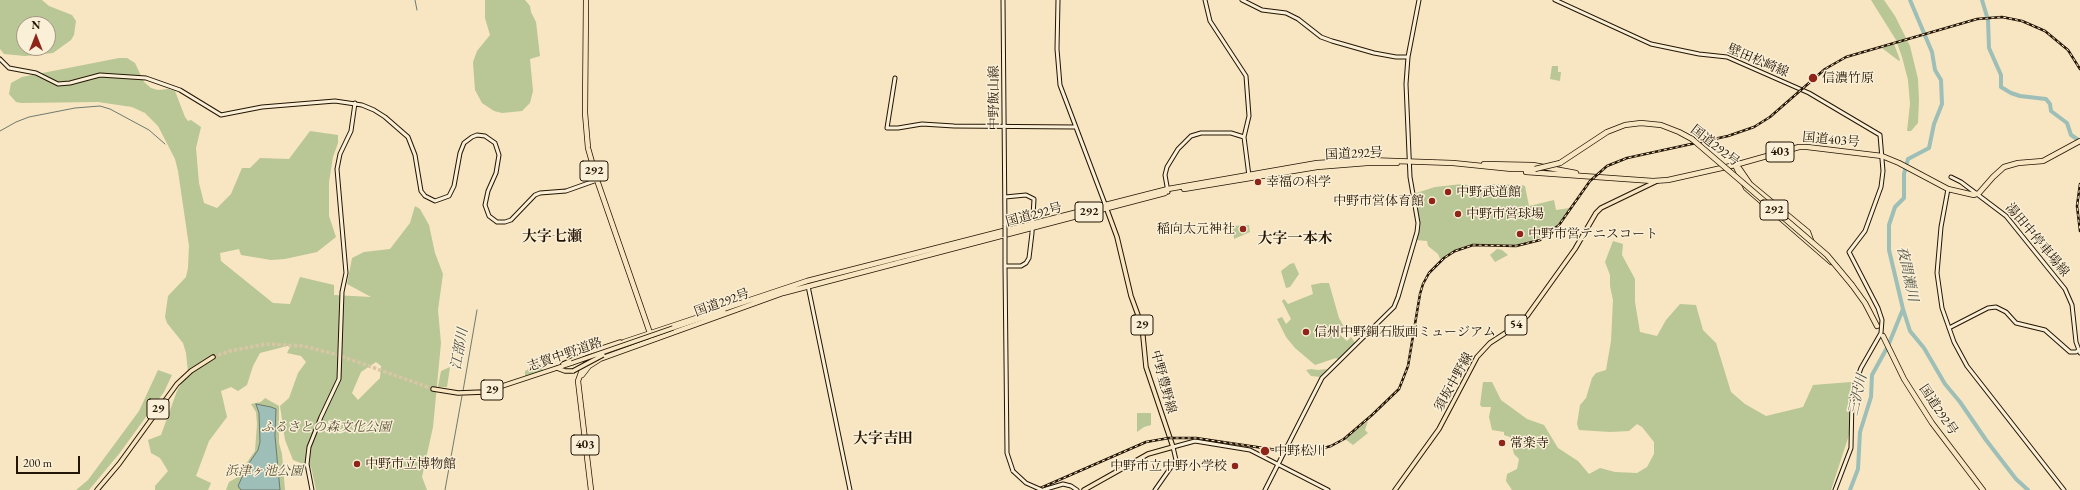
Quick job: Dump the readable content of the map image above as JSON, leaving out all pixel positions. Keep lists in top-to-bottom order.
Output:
{
  "streets": {
    "highway": [
      "国道403号",
      "国道292号",
      "403",
      "292"
    ],
    "main road": [
      "29",
      "54",
      "志賀中野道路",
      "中野豊野線",
      "須坂中野線"
    ],
    "street": ["壁田松崎線", "中野飯山線", "湯田中停車場線"]
  },
  "crossings": [
    ["壁田松崎線", "国道403号"],
    ["国道403号", "403"],
    ["国道403号", "292"],
    ["国道403号", "須坂中野線"],
    ["国道292号", "403"],
    ["国道292号", "292"],
    ["国道292号", "志賀中野道路"],
    ["国道292号", "中野豊野線"],
    ["403", "292"],
    ["403", "湯田中停車場線"],
    ["403", "29"],
    ["29", "志賀中野道路"]
  ],
  "districts": ["大字七瀬", "大字一本木", "大字吉田"],
  "water": ["夜間瀬川", "江部川", "三沢川"],
  "parks": ["ふるさとの森文化公園", "浜津ヶ池公園"],
  "places": [
    "信濃竹原",
    "幸福の科学",
    "中野武道館",
    "中野市営体育館",
    "中野市営球場",
    "稲向太元神社",
    "中野市営テニスコート",
    "信州中野銅石版画ミュージアム",
    "常楽寺",
    "中野松川",
    "中野市立博物館",
    "中野市立中野小学校"
  ],
  "scale_bar": "200 m",
  "north": "top"
}
